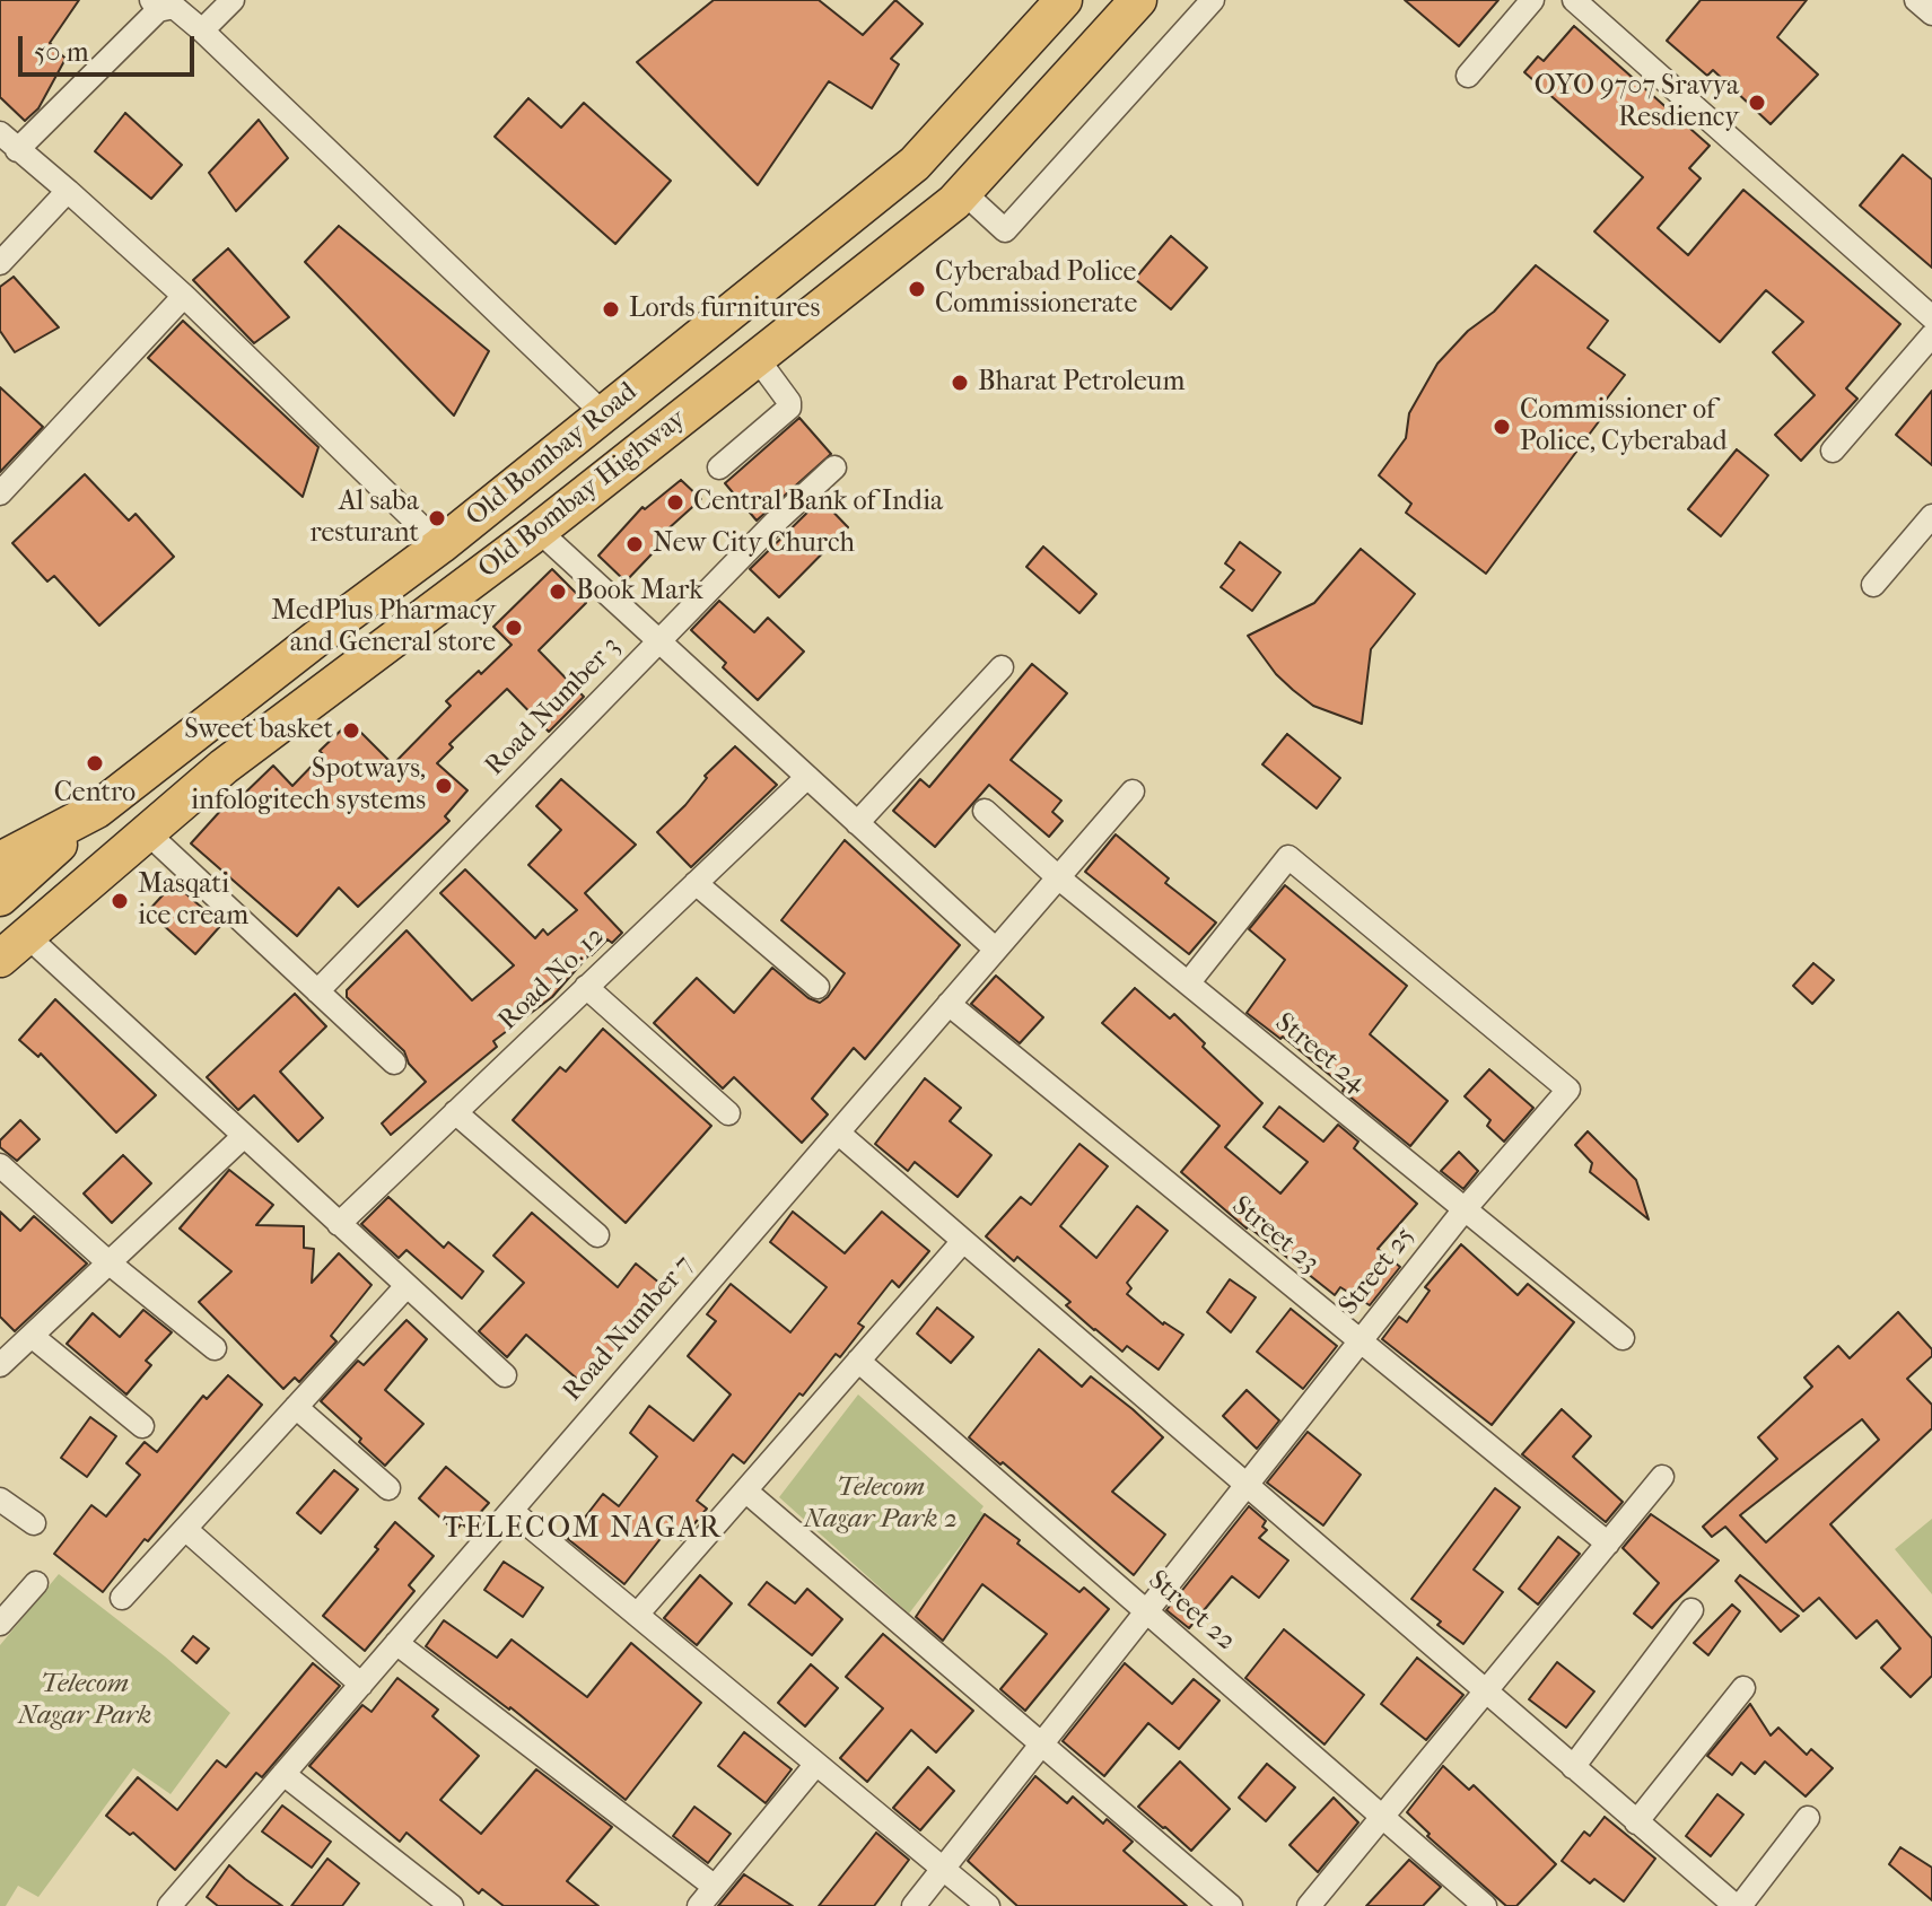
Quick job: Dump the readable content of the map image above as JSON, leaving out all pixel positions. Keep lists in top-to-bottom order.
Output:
{
  "streets": {
    "main road": ["Old Bombay Road", "Old Bombay Highway"],
    "street": [
      "Road Number 3",
      "Road No. 12",
      "Street 24",
      "Street 23",
      "Street 25",
      "Road Number 7",
      "Street 22"
    ]
  },
  "crossings": [
    ["Street 24", "Street 25"],
    ["Street 24", "Road Number 7"],
    ["Street 23", "Street 25"],
    ["Street 23", "Road Number 7"],
    ["Street 25", "Street 22"]
  ],
  "districts": ["TELECOM NAGAR"],
  "parks": ["Telecom Nagar Park 2", "Telecom Nagar Park"],
  "places": [
    "OYO 9707 Sravya Resdiency",
    "Cyberabad Police Commissionerate",
    "Lords furnitures",
    "Bharat Petroleum",
    "Commissioner of Police, Cyberabad",
    "Central Bank of India",
    "Al saba resturant",
    "New City Church",
    "Book Mark",
    "MedPlus Pharmacy and General store",
    "Sweet basket",
    "Centro",
    "Spotways, infologitech systems",
    "Masqati ice cream"
  ],
  "scale_bar": "50 m"
}
